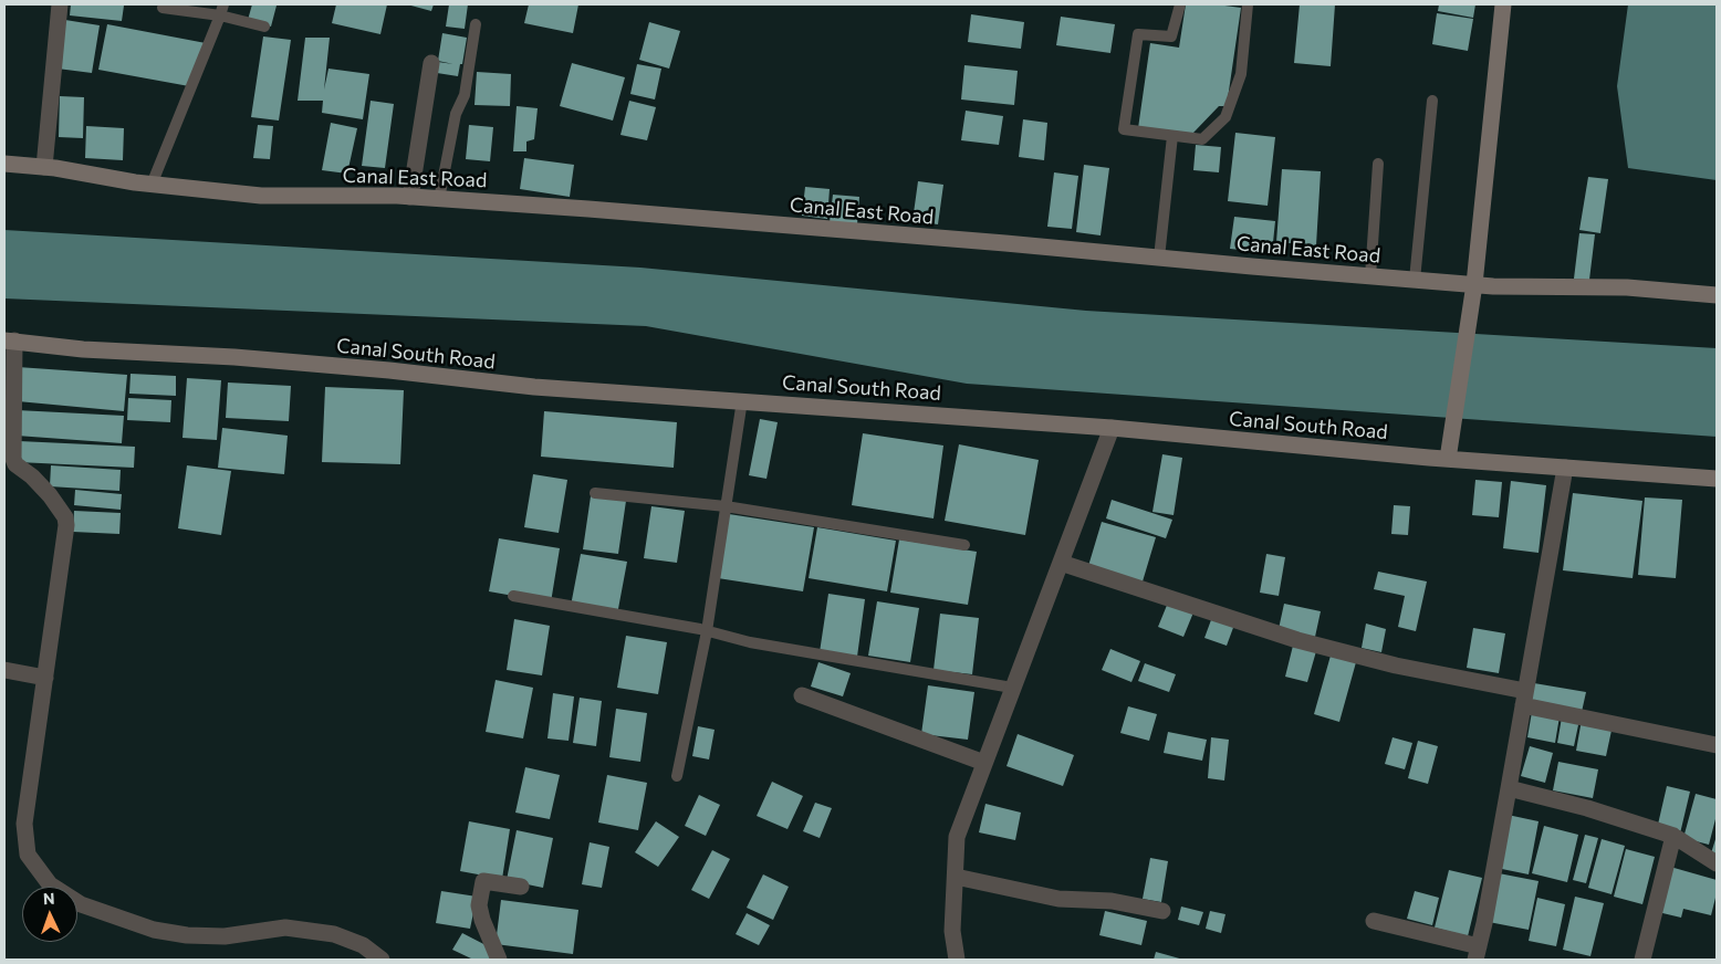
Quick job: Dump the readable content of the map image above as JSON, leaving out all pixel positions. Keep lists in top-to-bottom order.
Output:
{
  "streets": {
    "street": ["Canal East Road", "Canal South Road"]
  },
  "north": "top"
}
